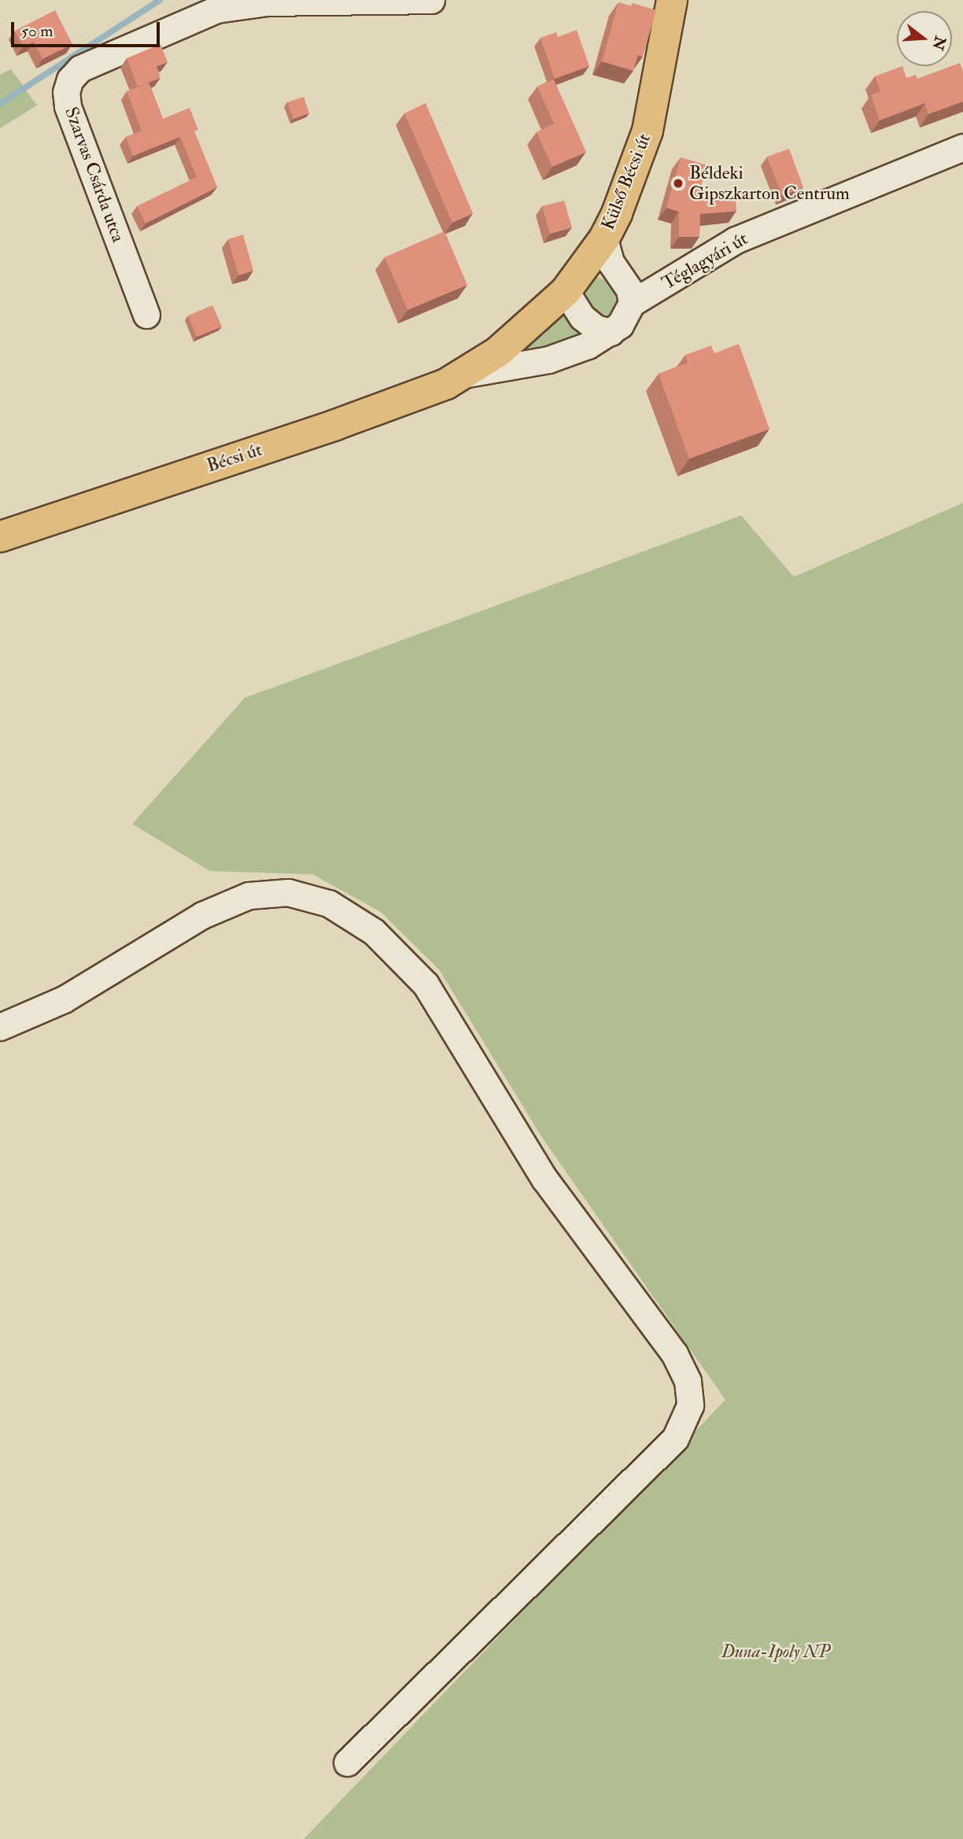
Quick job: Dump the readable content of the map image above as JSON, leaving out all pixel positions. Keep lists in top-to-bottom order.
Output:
{
  "streets": {
    "main road": ["Külső Bécsi út", "Bécsi út"],
    "street": ["Szarvas Csárda utca", "Téglagyári út"]
  },
  "crossings": [
    ["Külső Bécsi út", "Bécsi út"]
  ],
  "parks": ["Duna-Ipoly NP"],
  "places": ["Béldeki Gipszkarton Centrum"],
  "scale_bar": "50 m",
  "north": "right"
}
